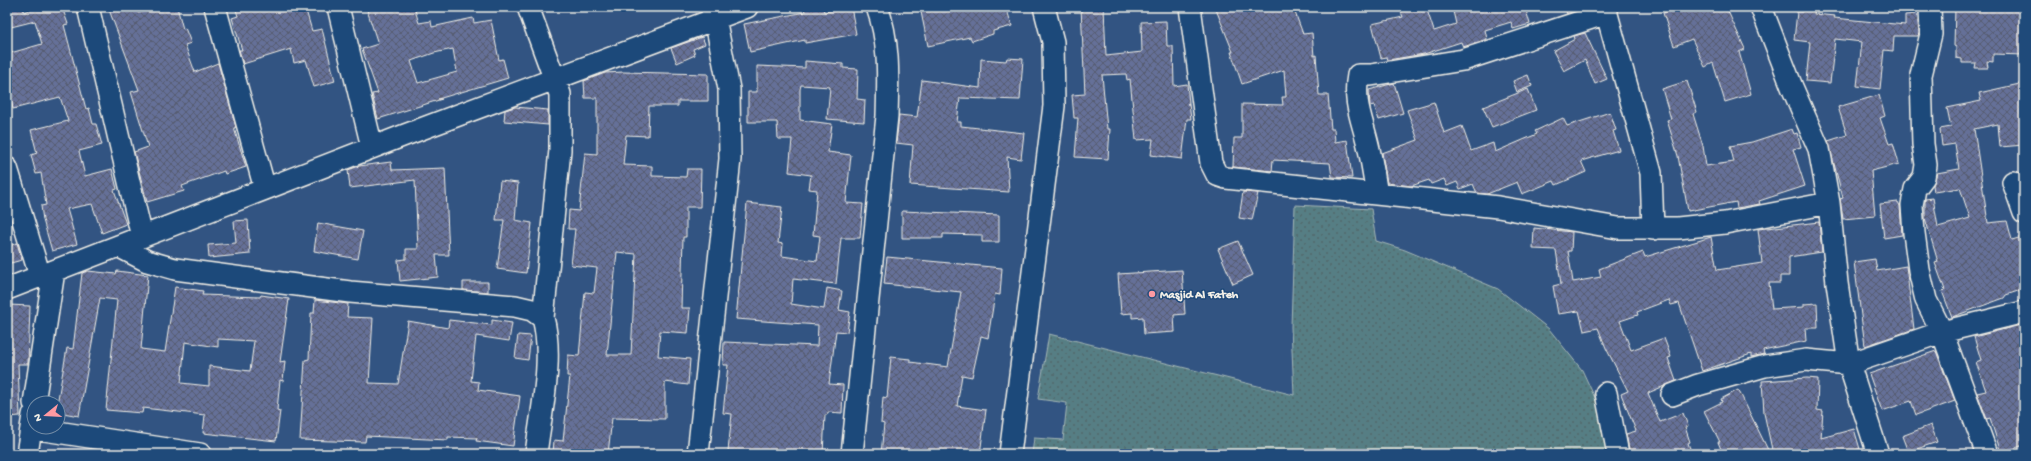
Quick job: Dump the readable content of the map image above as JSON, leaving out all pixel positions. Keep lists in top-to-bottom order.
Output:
{
  "places": ["Masjid Al Fateh"],
  "north": "left"
}
